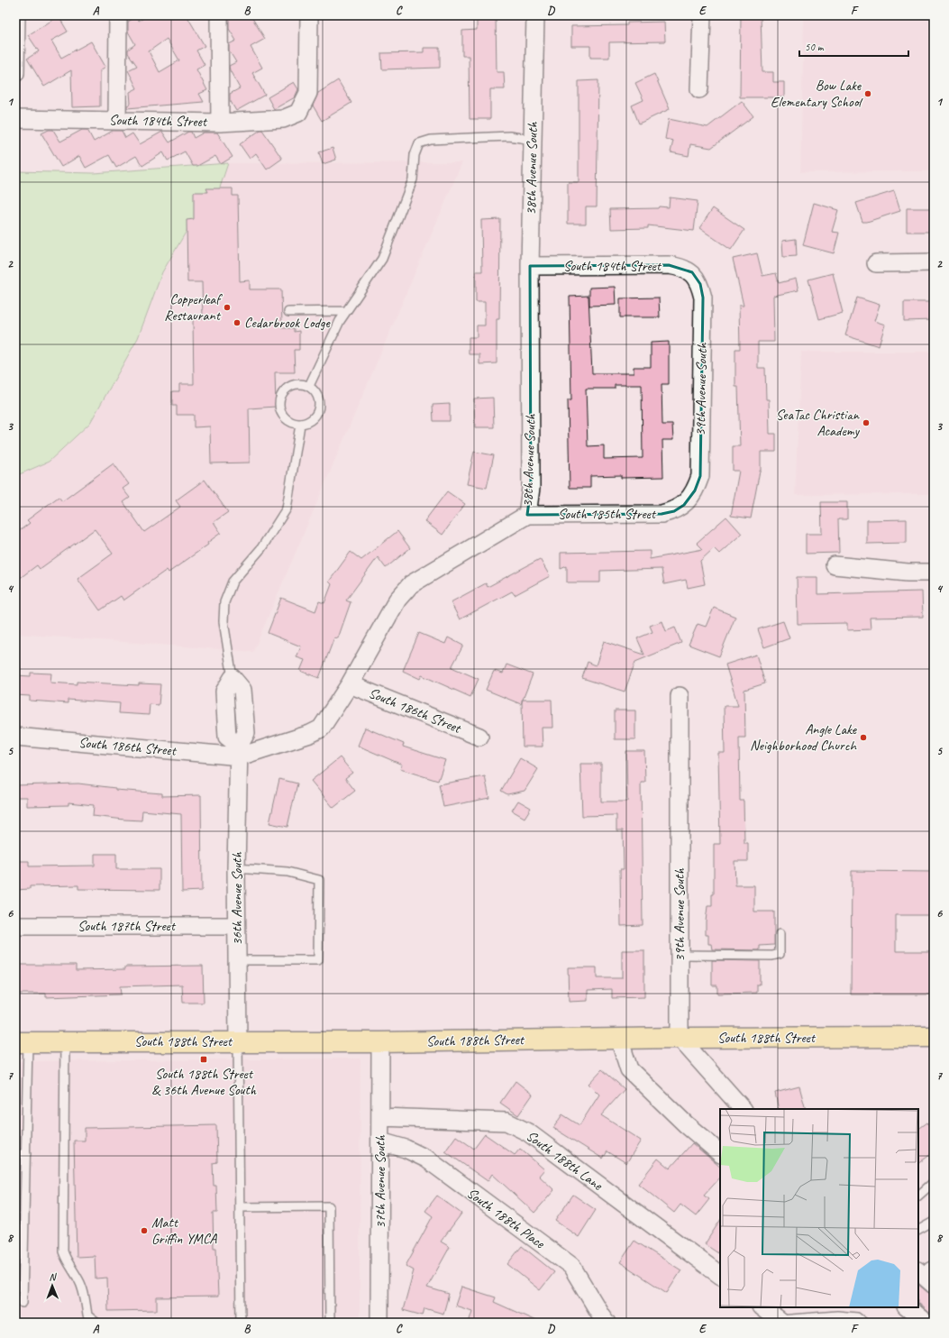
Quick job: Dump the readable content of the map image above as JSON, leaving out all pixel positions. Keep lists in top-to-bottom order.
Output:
{
  "streets": {
    "main road": ["South 188th Street"],
    "street": [
      "South 184th Street",
      "38th Avenue South",
      "39th Avenue South",
      "South 185th Street",
      "South 186th Street",
      "36th Avenue South",
      "South 187th Street",
      "South 188th Lane",
      "37th Avenue South",
      "South 188th Place"
    ]
  },
  "crossings": [
    ["South 184th Street", "38th Avenue South"],
    ["South 184th Street", "39th Avenue South"],
    ["38th Avenue South", "South 185th Street"],
    ["38th Avenue South", "South 186th Street"],
    ["38th Avenue South", "36th Avenue South"],
    ["39th Avenue South", "South 185th Street"],
    ["39th Avenue South", "South 188th Street"],
    ["South 186th Street", "36th Avenue South"],
    ["36th Avenue South", "South 187th Street"],
    ["36th Avenue South", "South 188th Street"],
    ["South 188th Street", "37th Avenue South"],
    ["South 188th Lane", "37th Avenue South"],
    ["37th Avenue South", "South 188th Place"]
  ],
  "places": {
    "other": [
      "Bow Lake Elementary School",
      "Copperleaf Restaurant",
      "Cedarbrook Lodge",
      "SeaTac Christian Academy",
      "Angle Lake Neighborhood Church",
      "Matt Griffin YMCA"
    ],
    "transit": ["South 188th Street & 36th Avenue South"]
  },
  "scale_bar": "50 m",
  "north": "top",
  "grid": {
    "columns": [
      "A",
      "B",
      "C",
      "D",
      "E",
      "F"
    ],
    "rows": [
      "1",
      "2",
      "3",
      "4",
      "5",
      "6",
      "7",
      "8"
    ]
  }
}
